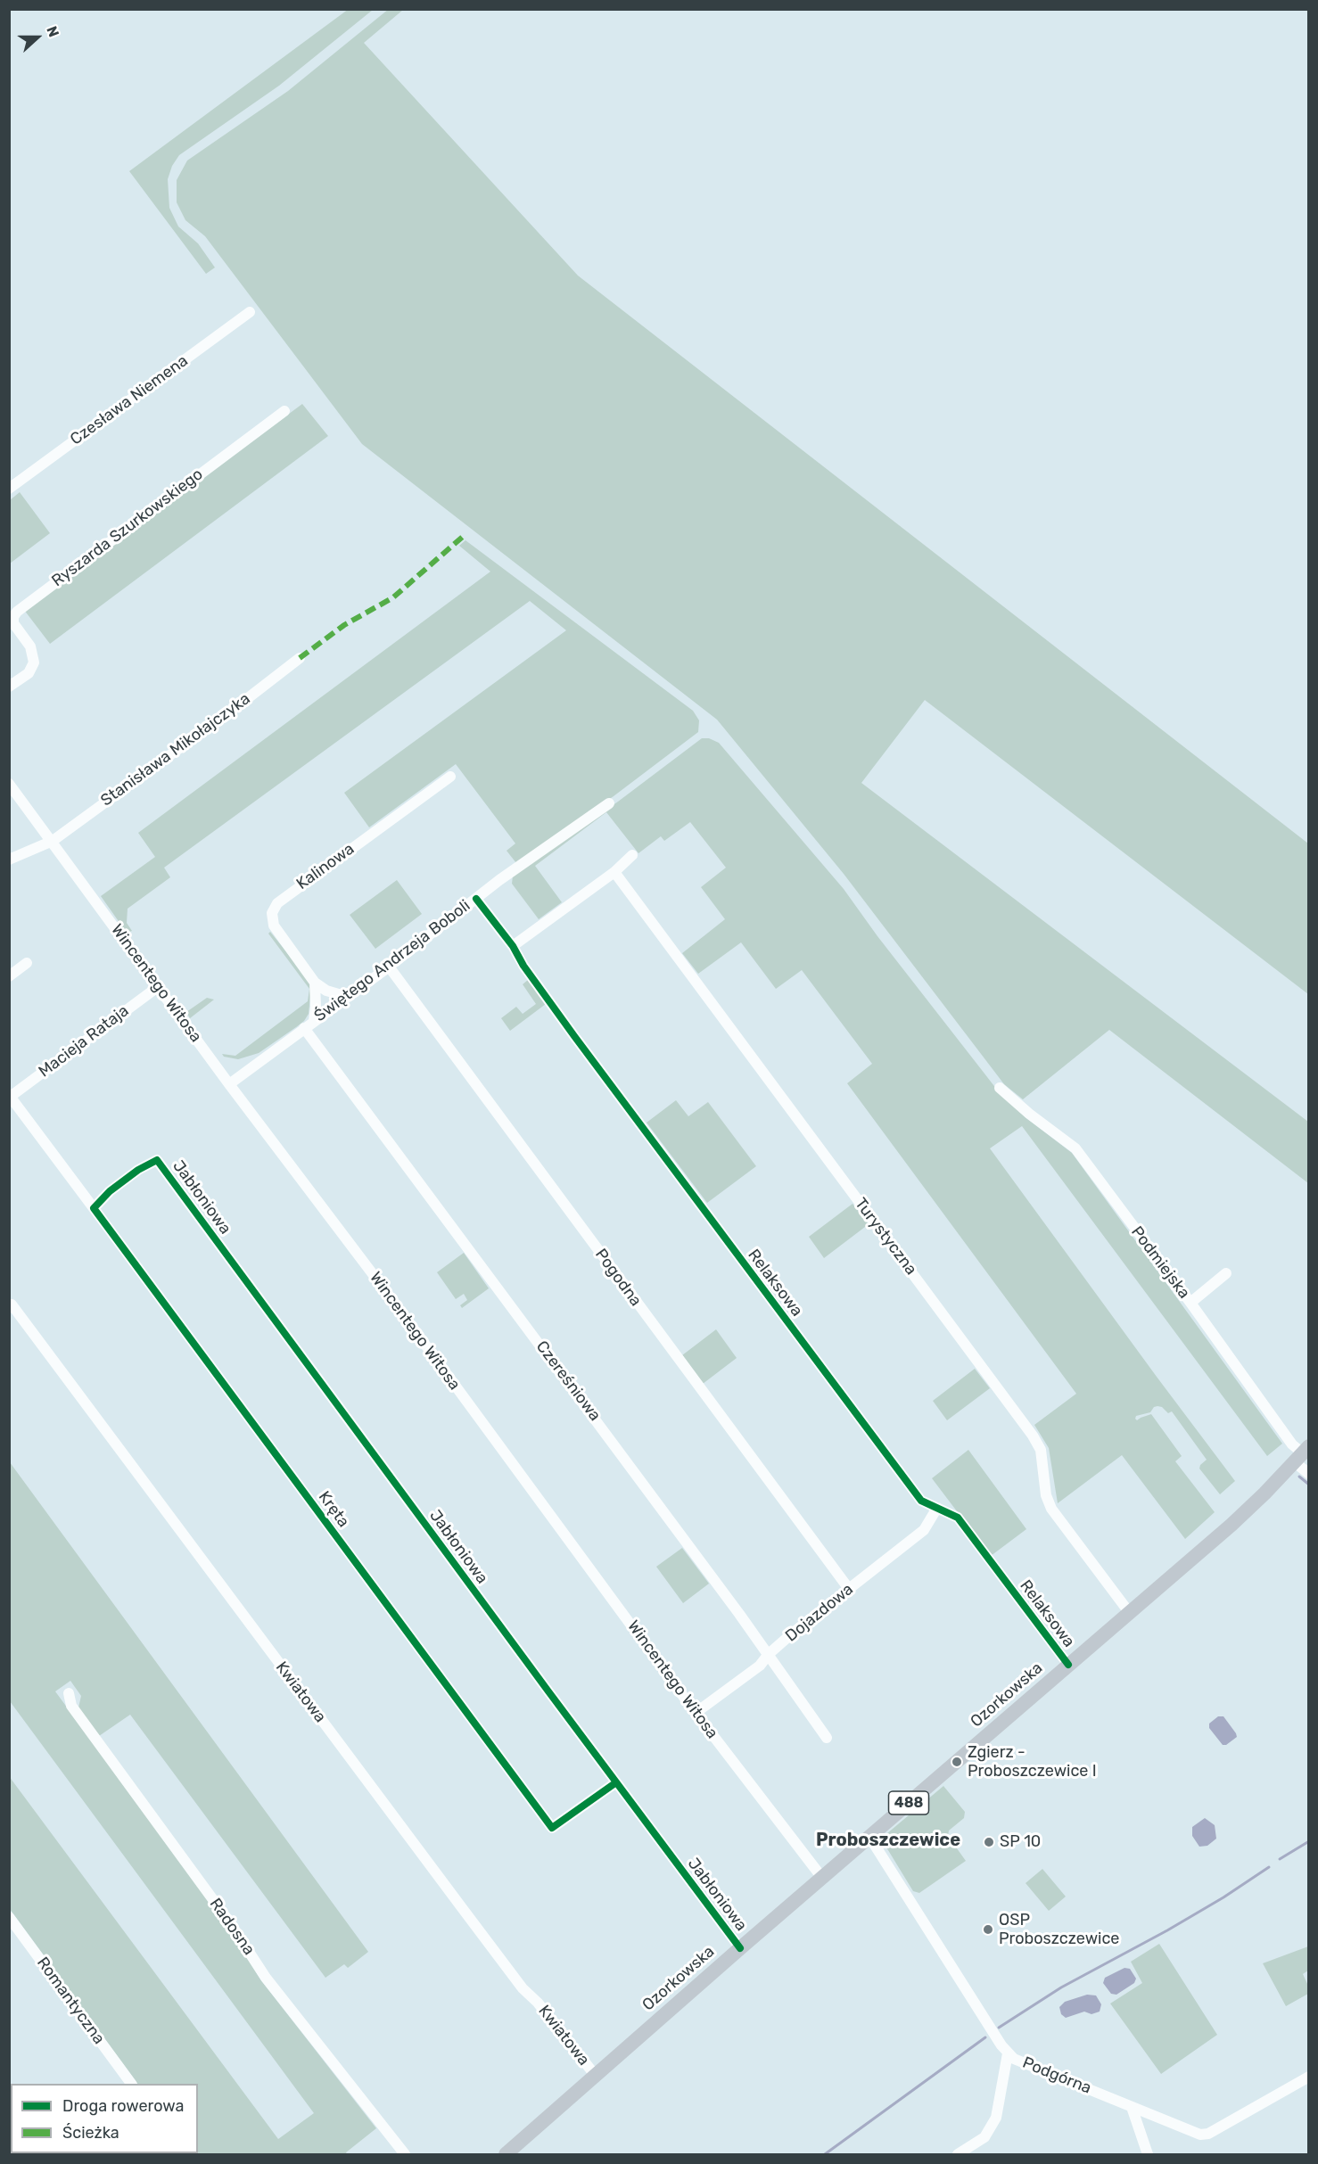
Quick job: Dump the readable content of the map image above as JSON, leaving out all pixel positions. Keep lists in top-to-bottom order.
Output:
{
  "streets": {
    "main road": ["Ozorkowska", "488"],
    "street": [
      "Czesława Niemena",
      "Ryszarda Szurkowskiego",
      "Stanisława Mikołajczyka",
      "Kalinowa",
      "Świętego Andrzeja Boboli",
      "Wincentego Witosa",
      "Macieja Rataja",
      "Jabłoniowa",
      "Turystyczna",
      "Podmiejska",
      "Pogodna",
      "Relaksowa",
      "Czereśniowa",
      "Kręta",
      "Dojazdowa",
      "Kwiatowa",
      "Radosna",
      "Romantyczna",
      "Podgórna"
    ]
  },
  "crossings": [
    ["Stanisława Mikołajczyka", "Wincentego Witosa"],
    ["Kalinowa", "Świętego Andrzeja Boboli"],
    ["Świętego Andrzeja Boboli", "Wincentego Witosa"],
    ["Świętego Andrzeja Boboli", "Pogodna"],
    ["Świętego Andrzeja Boboli", "Relaksowa"],
    ["Świętego Andrzeja Boboli", "Czereśniowa"],
    ["Wincentego Witosa", "Macieja Rataja"],
    ["Wincentego Witosa", "Dojazdowa"],
    ["Wincentego Witosa", "Ozorkowska"],
    ["Jabłoniowa", "Kręta"],
    ["Jabłoniowa", "Ozorkowska"],
    ["Turystyczna", "Ozorkowska"],
    ["Podmiejska", "Ozorkowska"],
    ["Pogodna", "Dojazdowa"],
    ["Relaksowa", "Dojazdowa"],
    ["Relaksowa", "Ozorkowska"],
    ["Czereśniowa", "Dojazdowa"],
    ["Kwiatowa", "Ozorkowska"],
    ["Ozorkowska", "Podgórna"]
  ],
  "districts": ["Proboszczewice"],
  "places": ["Zgierz - Proboszczewice I", "SP 10", "OSP Proboszczewice"],
  "legend": ["Droga rowerowa", "Ścieżka"],
  "north": "right"
}
